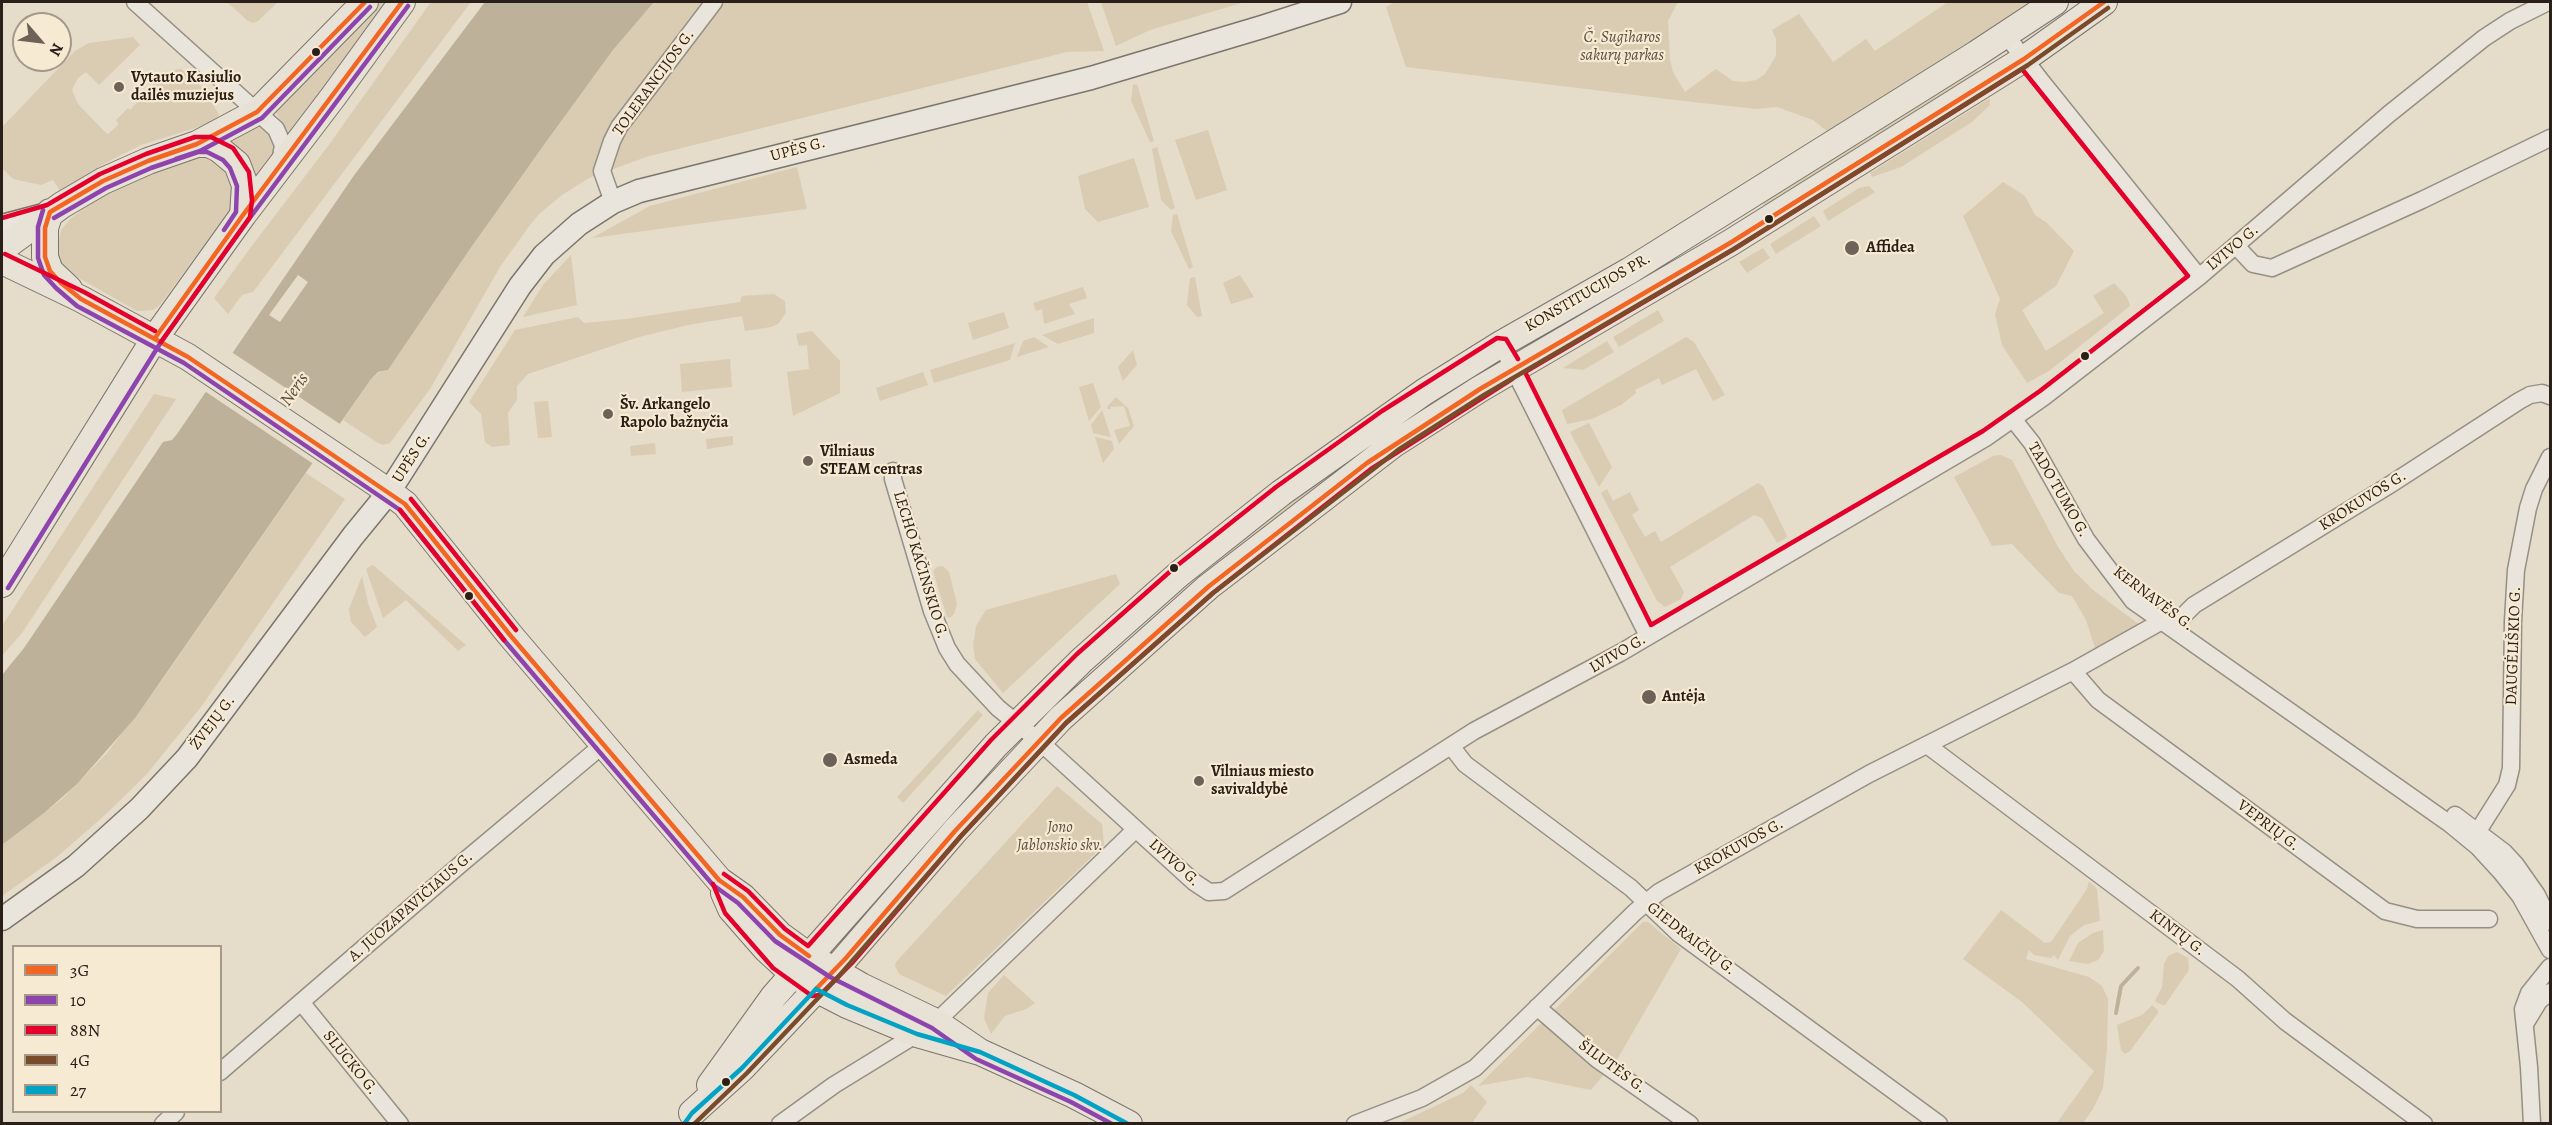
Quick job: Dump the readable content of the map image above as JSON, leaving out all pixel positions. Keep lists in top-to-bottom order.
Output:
{
  "streets": {
    "main road": ["KONSTITUCIJOS PR."],
    "street": [
      "TOLERANCIJOS G.",
      "UPĖS G.",
      "LVIVO G.",
      "TADO TUMO G.",
      "KROKUVOS G.",
      "LECHO KAČINSKIO G.",
      "KERNAVĖS G.",
      "DAUGĖLIŠKIO G.",
      "ŽVEJŲ G.",
      "VEPRIŲ G.",
      "A. JUOZAPAVIČIAUS G.",
      "KINTŲ G.",
      "GIEDRAIČIŲ G.",
      "SLUCKO G.",
      "ŠILUTĖS G."
    ]
  },
  "crossings": [
    ["TOLERANCIJOS G.", "UPĖS G."],
    ["UPĖS G.", "ŽVEJŲ G."],
    ["LVIVO G.", "TADO TUMO G."],
    ["LVIVO G.", "LECHO KAČINSKIO G."],
    ["LVIVO G.", "GIEDRAIČIŲ G."],
    ["KONSTITUCIJOS PR.", "LECHO KAČINSKIO G."],
    ["TADO TUMO G.", "KERNAVĖS G."],
    ["KROKUVOS G.", "KERNAVĖS G."],
    ["KROKUVOS G.", "VEPRIŲ G."],
    ["KROKUVOS G.", "KINTŲ G."],
    ["KROKUVOS G.", "GIEDRAIČIŲ G."],
    ["KROKUVOS G.", "ŠILUTĖS G."],
    ["KERNAVĖS G.", "DAUGĖLIŠKIO G."],
    ["A. JUOZAPAVIČIAUS G.", "SLUCKO G."]
  ],
  "water": ["Neris"],
  "parks": ["Č. Sugiharos sakurų parkas", "Jono Jablonskio skv."],
  "places": [
    "Vytauto Kasiulio dailės muziejus",
    "Affidea",
    "Šv. Arkangelo Rapolo bažnyčia",
    "Vilniaus STEAM centras",
    "Antėja",
    "Asmeda",
    "Vilniaus miesto savivaldybė"
  ],
  "lines": [
    "transit line 3G",
    "transit line 10",
    "transit line 4G",
    "transit line 88N",
    "transit line 27"
  ],
  "legend": [
    "3G",
    "10",
    "88N",
    "4G",
    "27"
  ],
  "north": "bottom right"
}
